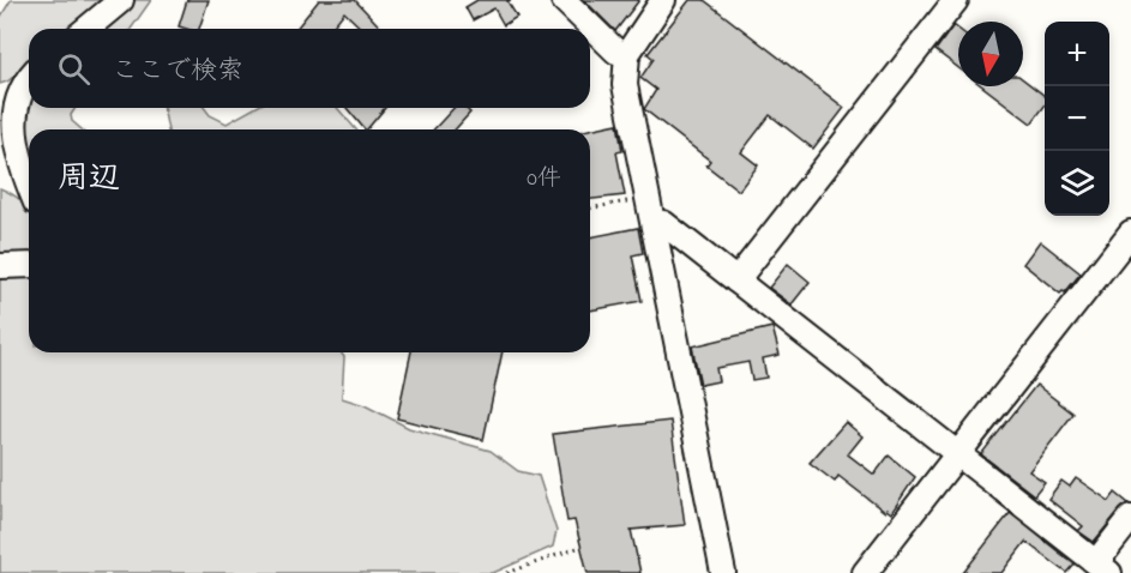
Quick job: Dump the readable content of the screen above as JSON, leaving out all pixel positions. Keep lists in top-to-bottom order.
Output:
{
  "north": "bottom",
  "page": {
    "map_buttons": ["+", "−"],
    "search": "ここで検索",
    "heading": ["周辺", "0件"]
  }
}
